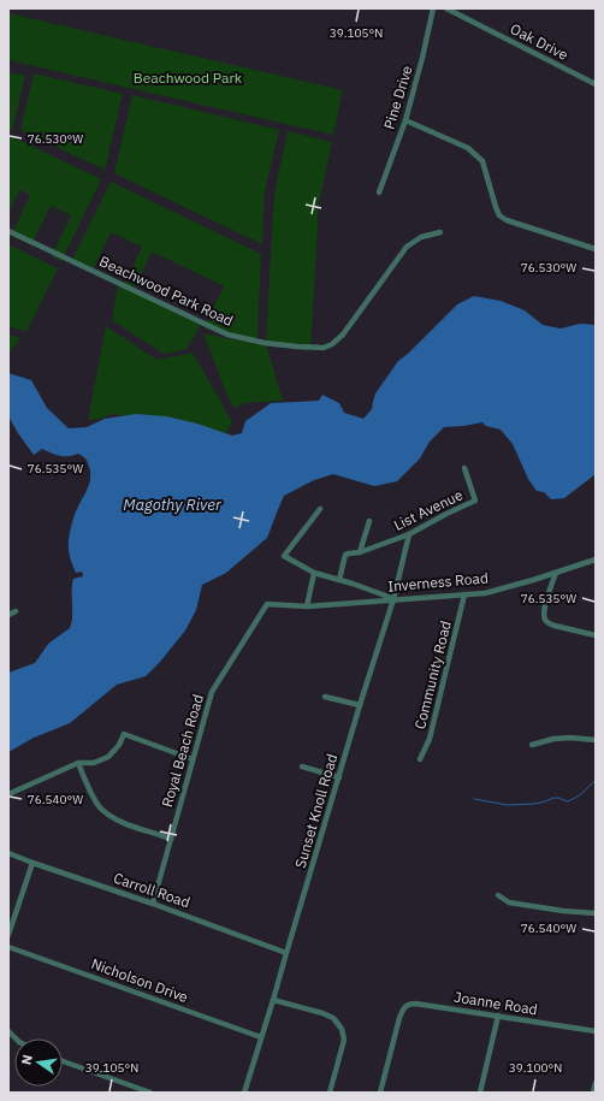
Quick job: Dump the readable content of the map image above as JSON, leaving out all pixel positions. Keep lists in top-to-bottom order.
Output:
{
  "streets": {
    "street": [
      "Oak Drive",
      "Pine Drive",
      "Beachwood Park Road",
      "List Avenue",
      "Inverness Road",
      "Community Road",
      "Royal Beach Road",
      "Sunset Knoll Road",
      "Carroll Road",
      "Nicholson Drive",
      "Joanne Road"
    ]
  },
  "crossings": [
    ["List Avenue", "Sunset Knoll Road"],
    ["Inverness Road", "Community Road"],
    ["Inverness Road", "Royal Beach Road"],
    ["Inverness Road", "Sunset Knoll Road"],
    ["Royal Beach Road", "Carroll Road"],
    ["Sunset Knoll Road", "Carroll Road"],
    ["Sunset Knoll Road", "Nicholson Drive"]
  ],
  "water": ["Magothy River"],
  "parks": ["Beachwood Park"],
  "north": "left",
  "coordinates": [
    "39.105°N",
    "76.530°W",
    "76.535°W",
    "76.540°W",
    "39.100°N"
  ]
}
